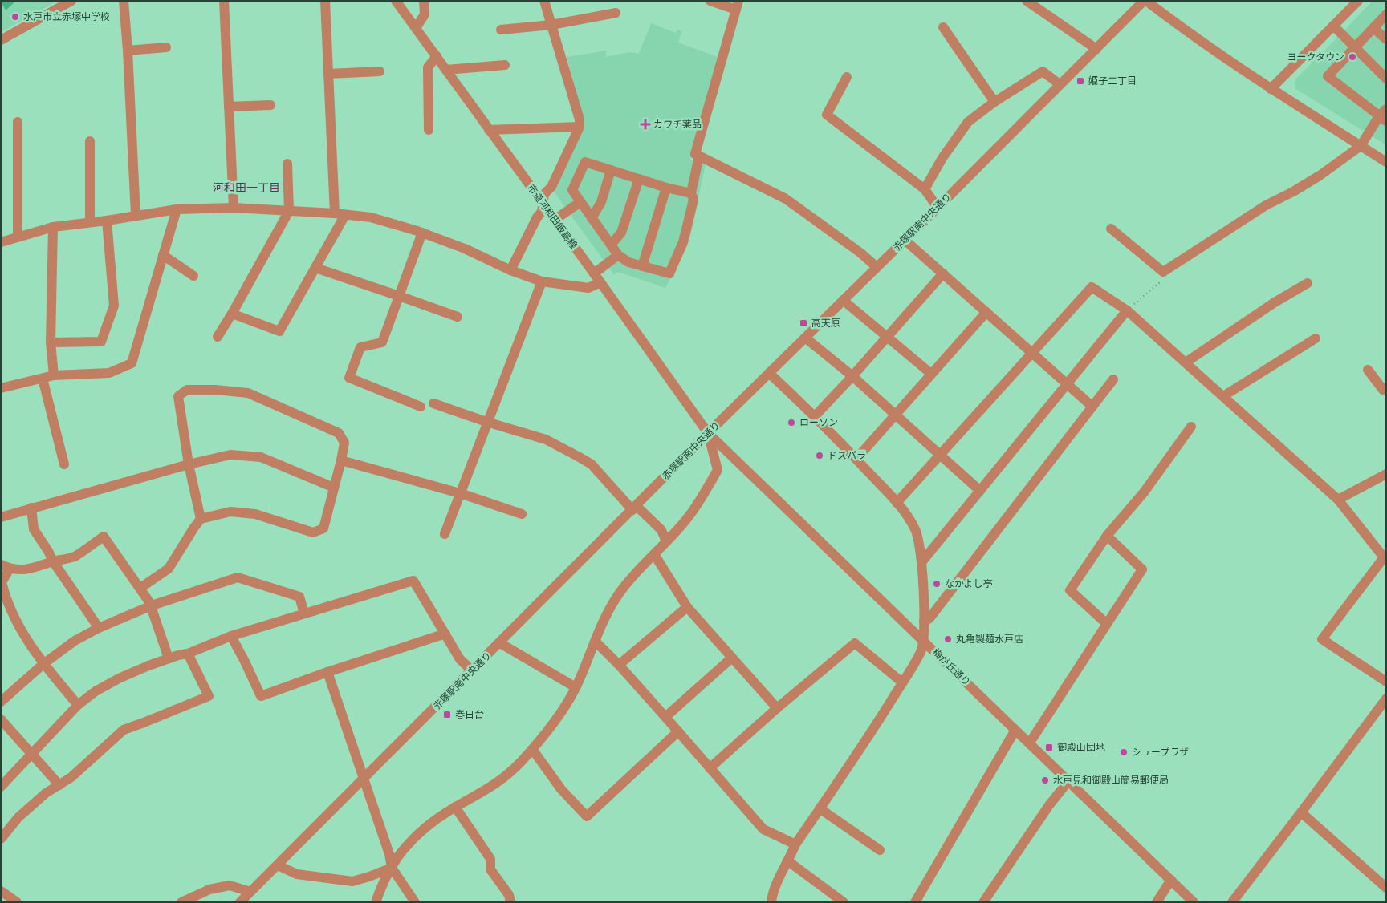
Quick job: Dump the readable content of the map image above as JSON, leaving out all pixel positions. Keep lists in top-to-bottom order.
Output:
{
  "streets": {
    "street": ["市道河和田飯島線", "赤塚駅南中央通り", "梅が丘通り"]
  },
  "crossings": [
    ["市道河和田飯島線", "赤塚駅南中央通り"],
    ["市道河和田飯島線", "梅が丘通り"],
    ["赤塚駅南中央通り", "梅が丘通り"]
  ],
  "districts": ["河和田一丁目"],
  "places": {
    "other": [
      "水戸市立赤塚中学校",
      "ヨークタウン",
      "ローソン",
      "ドスパラ",
      "なかよし亭",
      "丸亀製麺水戸店",
      "シュープラザ",
      "水戸見和御殿山簡易郵便局"
    ],
    "transit": [
      "姫子二丁目",
      "高天原",
      "春日台",
      "御殿山団地"
    ],
    "health": ["カワチ薬品"]
  }
}
